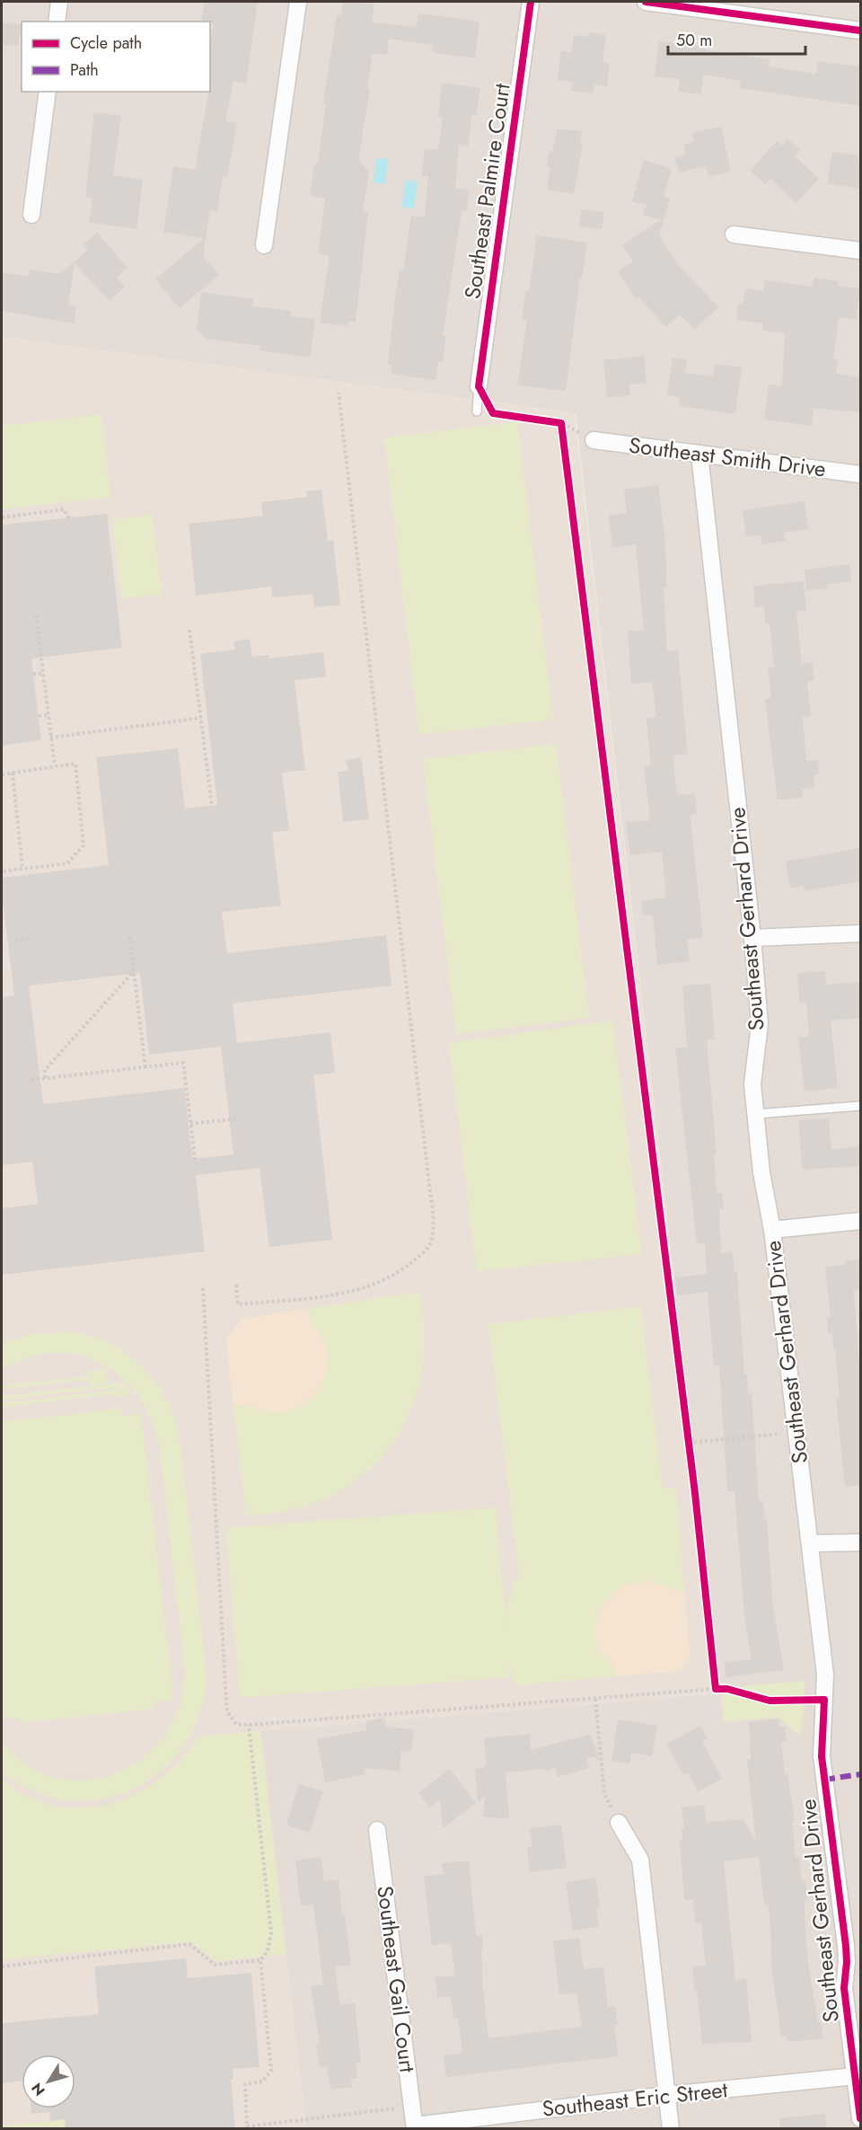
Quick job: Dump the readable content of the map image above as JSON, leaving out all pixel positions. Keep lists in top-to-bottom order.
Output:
{
  "streets": {
    "street": [
      "Southeast Palmire Court",
      "Southeast Smith Drive",
      "Southeast Gerhard Drive",
      "Southeast Gail Court",
      "Southeast Eric Street"
    ]
  },
  "crossings": [
    ["Southeast Smith Drive", "Southeast Gerhard Drive"],
    ["Southeast Gerhard Drive", "Southeast Eric Street"],
    ["Southeast Gail Court", "Southeast Eric Street"]
  ],
  "legend": ["Cycle path", "Path"],
  "scale_bar": "50 m",
  "north": "bottom left"
}
